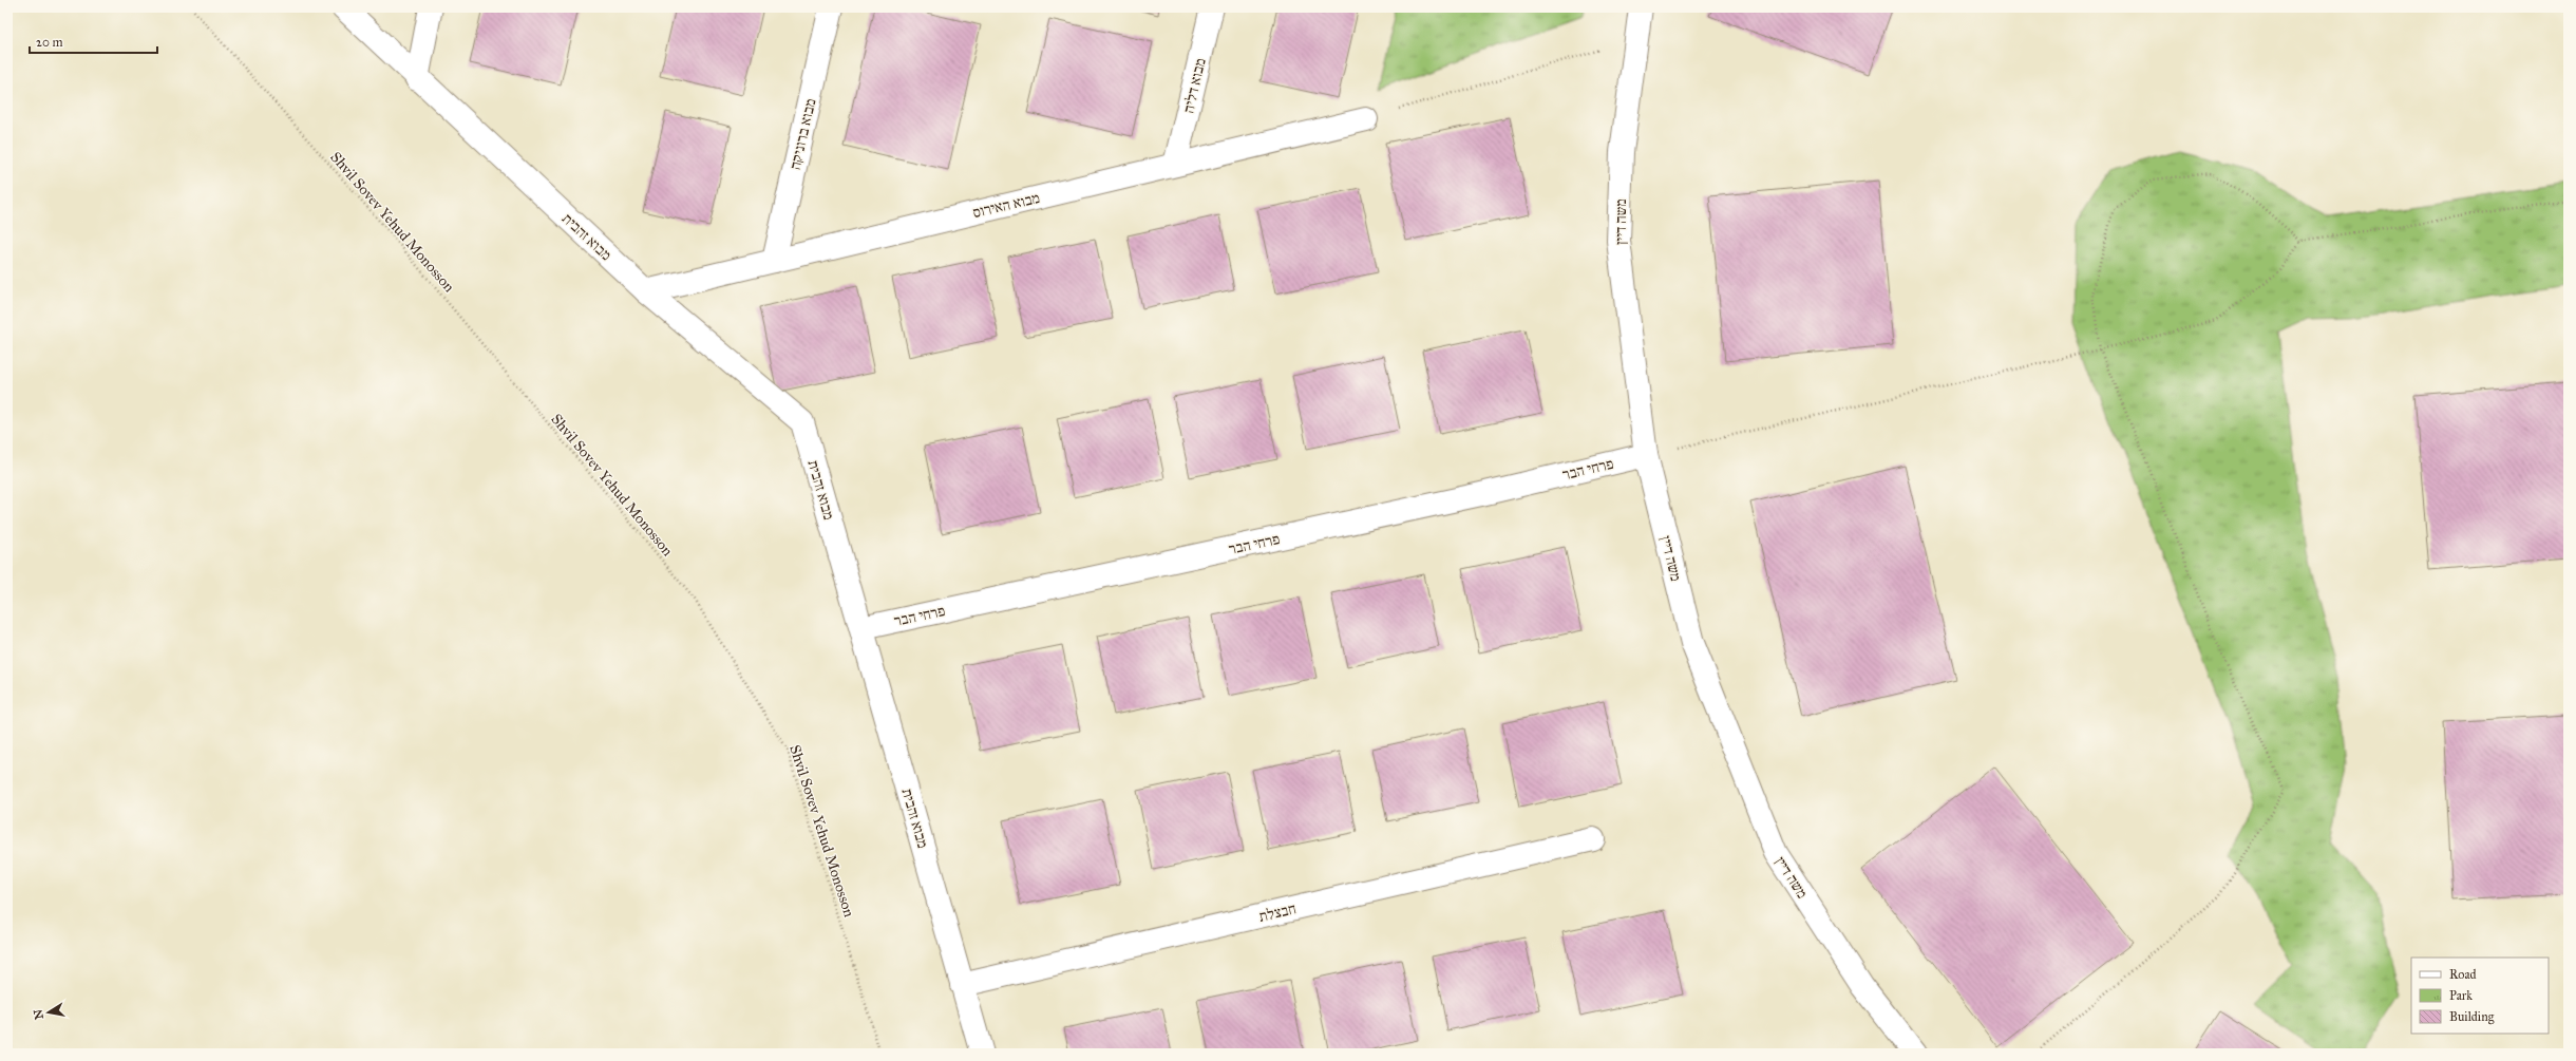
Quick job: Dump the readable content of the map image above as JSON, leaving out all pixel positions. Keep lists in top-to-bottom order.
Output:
{
  "streets": {
    "street": [
      "מבוא דליה",
      "מבוא ברוניקה",
      "מבוא האירוס",
      "משה דיין",
      "מבוא זהבית",
      "פרחי הבר",
      "חבצלת"
    ],
    "path": ["Shvil Sovev Yehud Monosson"]
  },
  "crossings": [
    ["מבוא דליה", "מבוא האירוס"],
    ["מבוא ברוניקה", "מבוא האירוס"],
    ["מבוא האירוס", "מבוא זהבית"],
    ["משה דיין", "פרחי הבר"],
    ["מבוא זהבית", "פרחי הבר"],
    ["מבוא זהבית", "חבצלת"]
  ],
  "legend": ["Road", "Park", "Building"],
  "scale_bar": "20 m",
  "north": "left"
}
